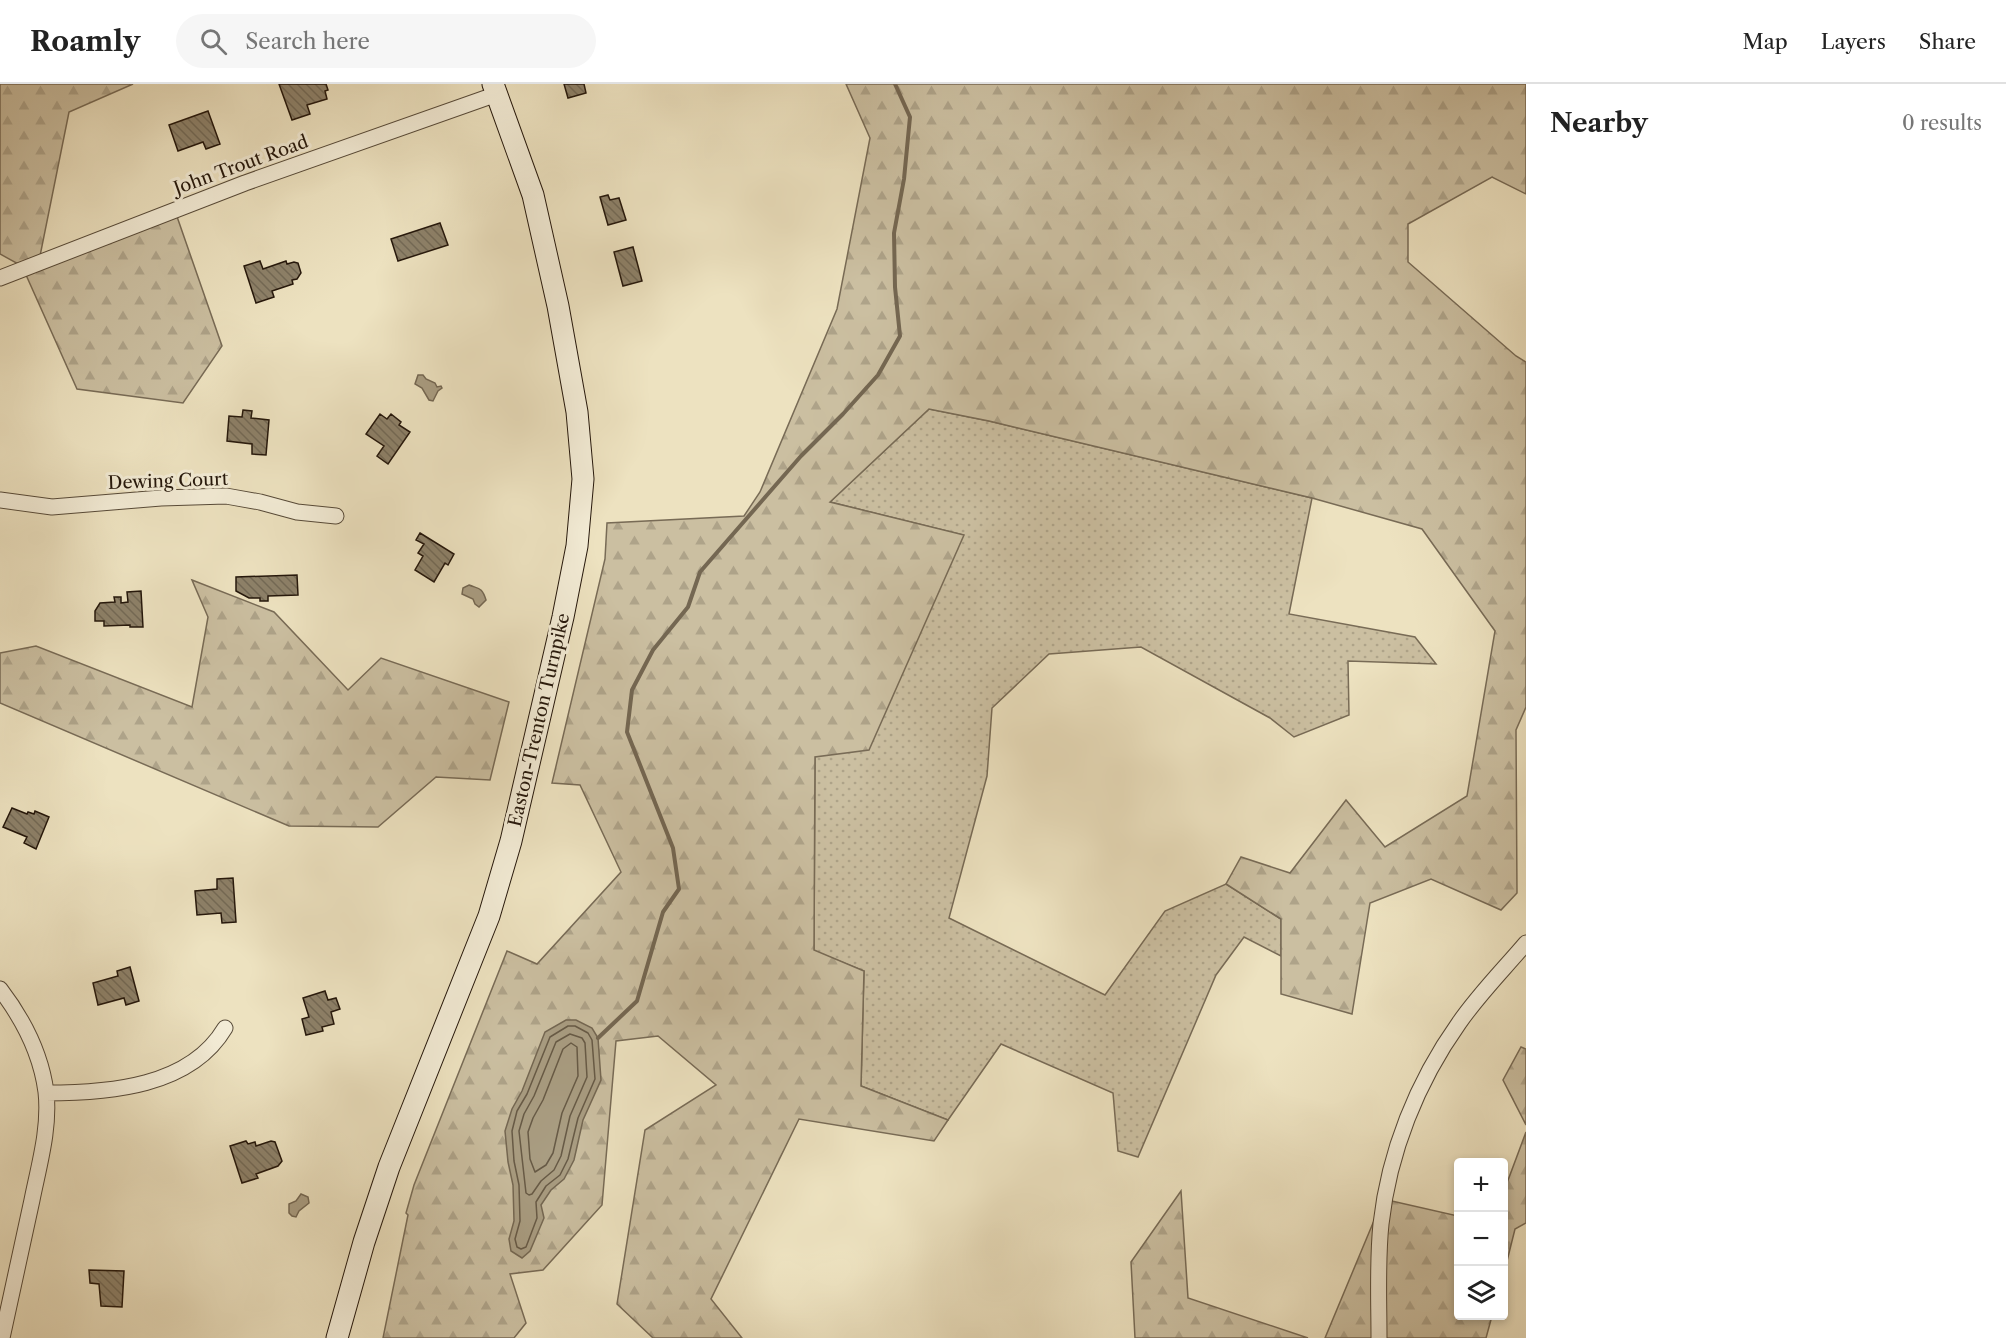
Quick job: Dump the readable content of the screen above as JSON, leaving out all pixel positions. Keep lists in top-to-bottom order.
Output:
{
  "streets": {
    "main road": ["Easton-Trenton Turnpike"],
    "street": ["John Trout Road", "Dewing Court"]
  },
  "crossings": [
    ["John Trout Road", "Easton-Trenton Turnpike"]
  ],
  "page": {
    "header": "Roamly",
    "search": "Search here",
    "nav": ["Map", "Layers", "Share"],
    "heading": ["Nearby", "0 results"],
    "map_buttons": ["+", "−"]
  }
}
